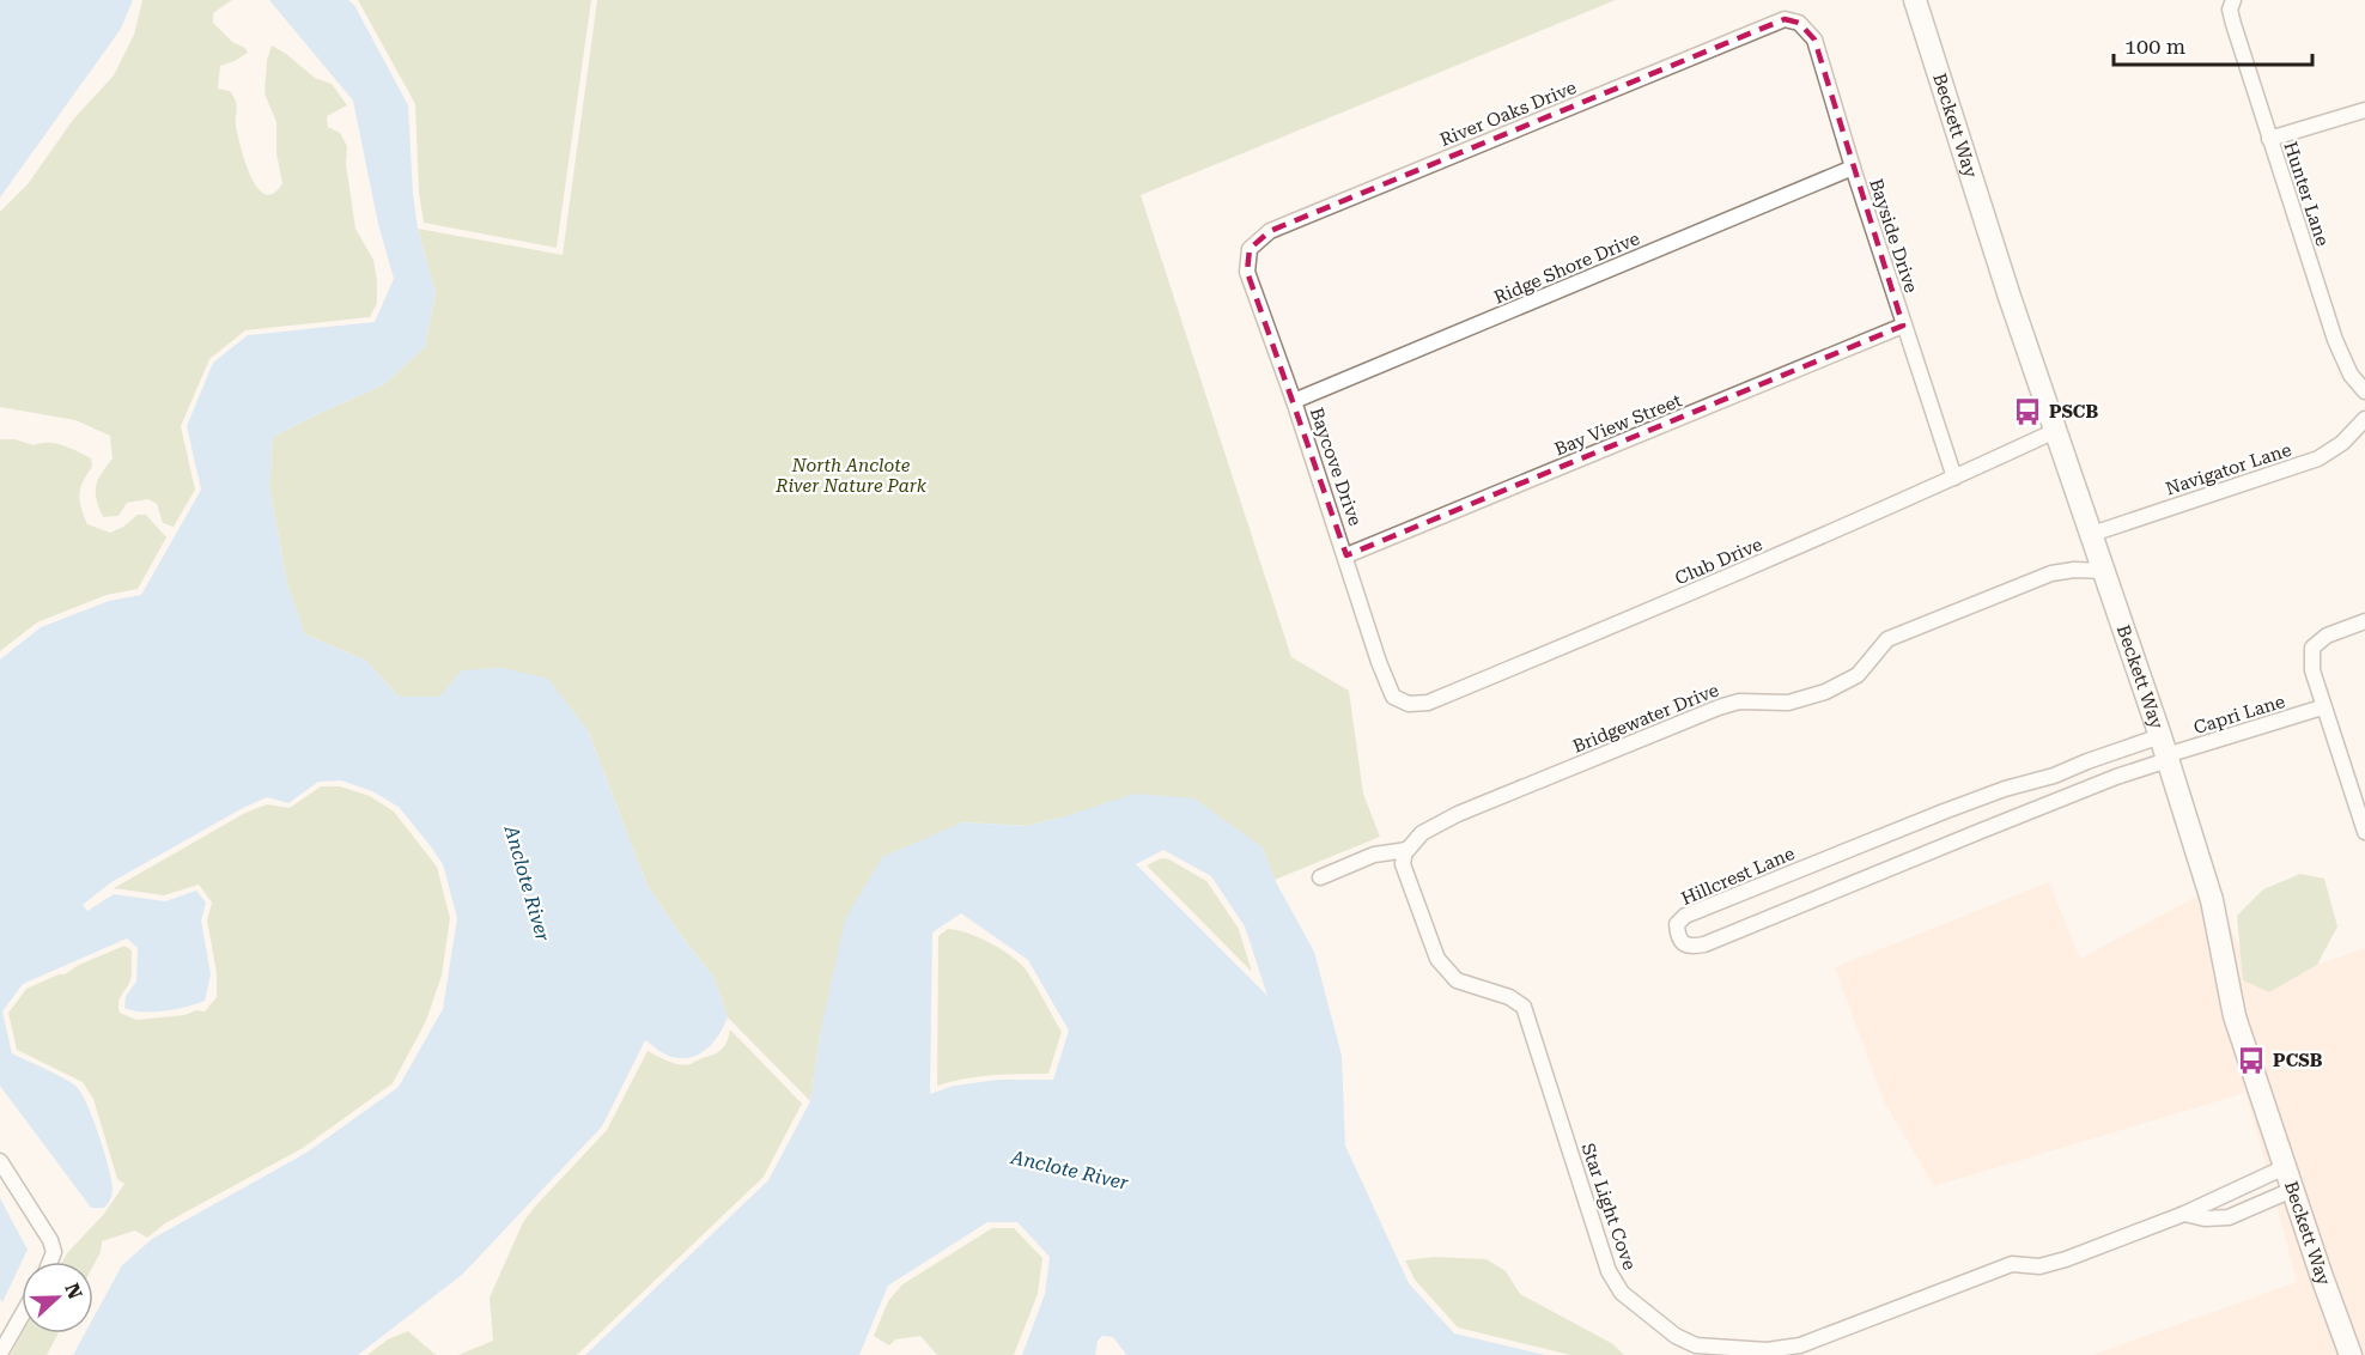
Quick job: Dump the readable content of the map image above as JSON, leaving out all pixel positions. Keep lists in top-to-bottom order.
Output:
{
  "streets": {
    "street": [
      "River Oaks Drive",
      "Beckett Way",
      "Hunter Lane",
      "Bayside Drive",
      "Ridge Shore Drive",
      "Bay View Street",
      "Baycove Drive",
      "Navigator Lane",
      "Club Drive",
      "Capri Lane",
      "Bridgewater Drive",
      "Hillcrest Lane",
      "Star Light Cove"
    ]
  },
  "crossings": [
    ["River Oaks Drive", "Bayside Drive"],
    ["River Oaks Drive", "Baycove Drive"],
    ["Beckett Way", "Navigator Lane"],
    ["Beckett Way", "Club Drive"],
    ["Beckett Way", "Capri Lane"],
    ["Beckett Way", "Bridgewater Drive"],
    ["Beckett Way", "Hillcrest Lane"],
    ["Beckett Way", "Star Light Cove"],
    ["Bayside Drive", "Ridge Shore Drive"],
    ["Bayside Drive", "Bay View Street"],
    ["Bayside Drive", "Club Drive"],
    ["Ridge Shore Drive", "Baycove Drive"],
    ["Bay View Street", "Baycove Drive"],
    ["Baycove Drive", "Club Drive"],
    ["Capri Lane", "Hillcrest Lane"],
    ["Bridgewater Drive", "Star Light Cove"]
  ],
  "water": ["Anclote River"],
  "parks": ["North Anclote River Nature Park"],
  "places": {
    "bus stop": ["PSCB", "PCSB"]
  },
  "scale_bar": "100 m",
  "north": "right"
}
